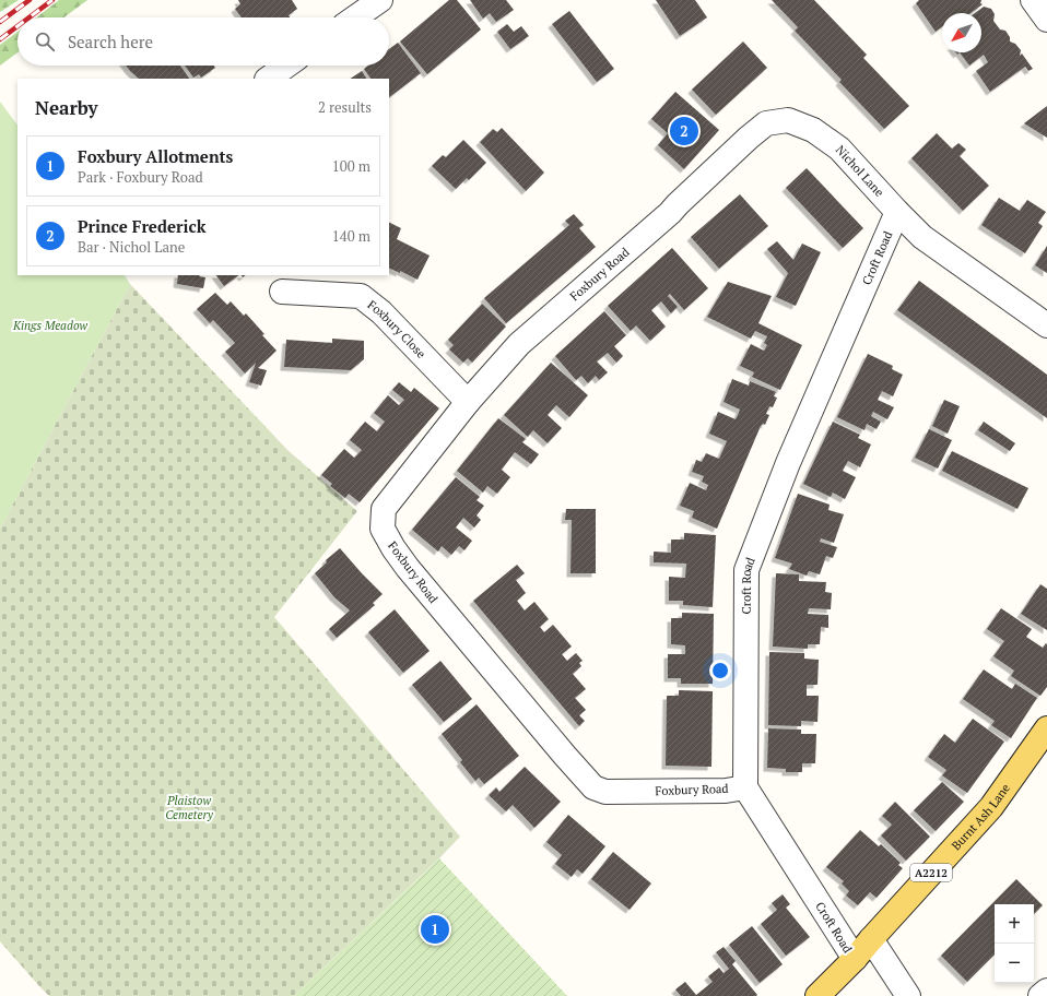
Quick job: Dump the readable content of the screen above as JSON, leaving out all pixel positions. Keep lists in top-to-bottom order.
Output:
{
  "streets": {
    "main road": ["Burnt Ash Lane", "A2212"],
    "street": [
      "Nichol Lane",
      "Croft Road",
      "Foxbury Road",
      "Foxbury Close"
    ]
  },
  "crossings": [
    ["Nichol Lane", "Croft Road"],
    ["Nichol Lane", "Foxbury Road"],
    ["Croft Road", "Foxbury Road"],
    ["Croft Road", "Burnt Ash Lane"],
    ["Foxbury Road", "Foxbury Close"]
  ],
  "parks": ["Kings Meadow", "Plaistow Cemetery"],
  "north": "bottom left",
  "page": {
    "search": "Search here",
    "heading": ["Nearby", "2 results"],
    "pins": ["2", "1"],
    "list": [
      {
        "mark": "1",
        "name": "Foxbury Allotments",
        "note": "Park · Foxbury Road",
        "value": "100 m"
      },
      {
        "mark": "2",
        "name": "Prince Frederick",
        "note": "Bar · Nichol Lane",
        "value": "140 m"
      }
    ],
    "map_buttons": ["+", "−"]
  }
}
